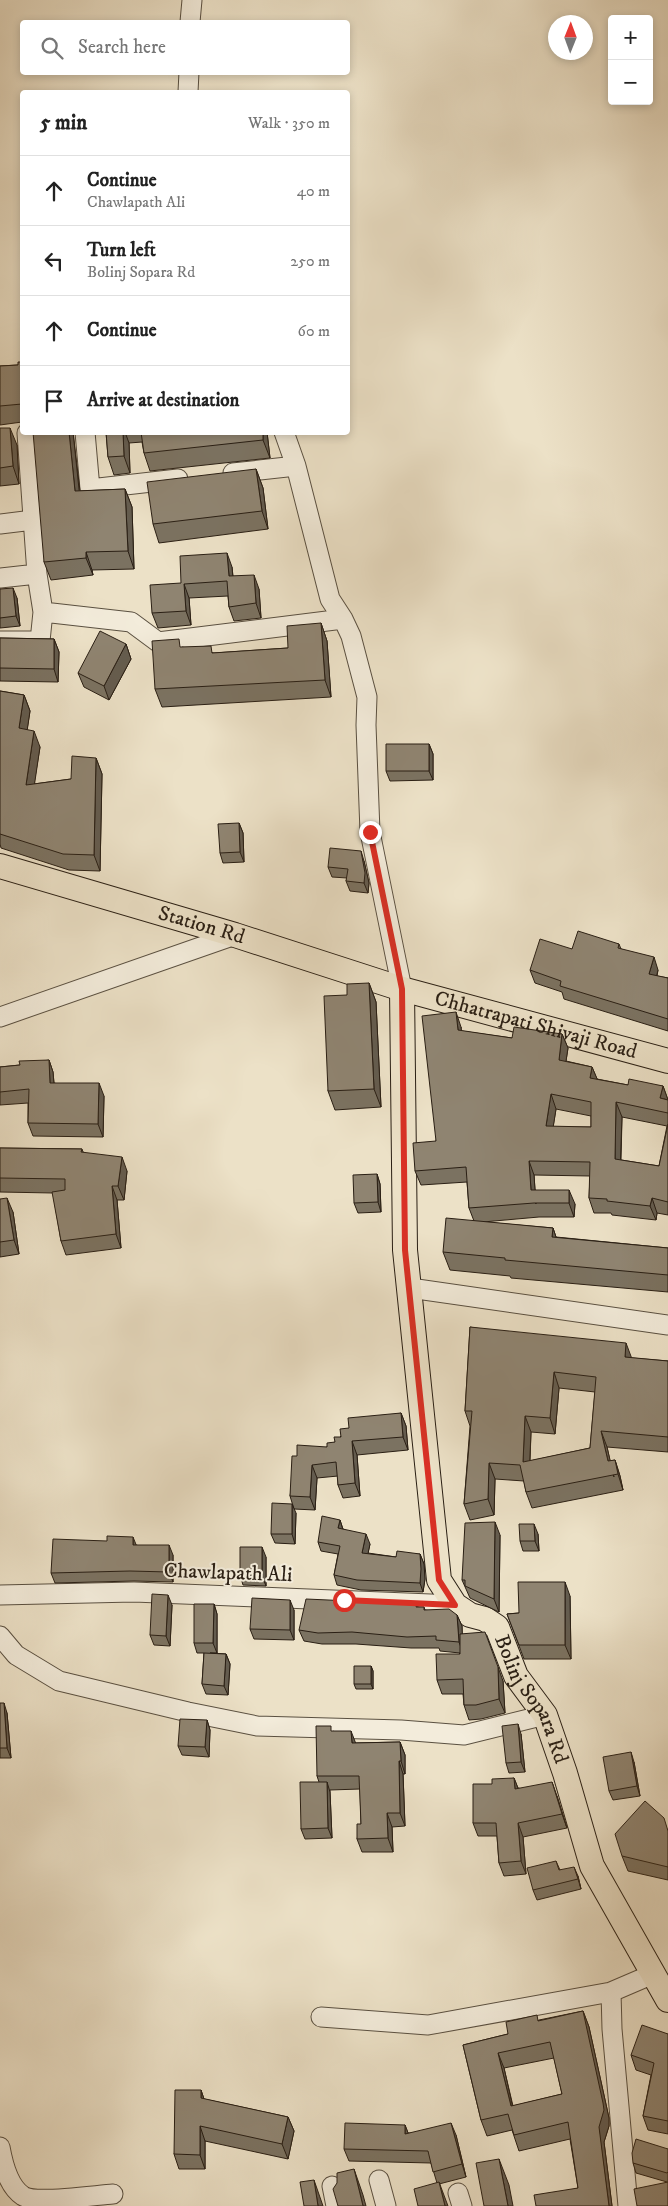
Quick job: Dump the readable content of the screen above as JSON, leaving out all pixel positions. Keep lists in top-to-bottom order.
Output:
{
  "streets": {
    "main road": ["Station Rd", "Chhatrapati Shivaji Road", "Bolinj Sopara Rd"],
    "street": ["Chawlapath Ali"]
  },
  "crossings": [
    ["Station Rd", "Chhatrapati Shivaji Road"],
    ["Station Rd", "Bolinj Sopara Rd"],
    ["Chhatrapati Shivaji Road", "Bolinj Sopara Rd"],
    ["Chawlapath Ali", "Bolinj Sopara Rd"]
  ],
  "north": "top",
  "page": {
    "map_buttons": ["+", "−"],
    "search": "Search here",
    "heading": ["5 min", "Walk · 350 m"],
    "list": [
      ["Continue", "Chawlapath Ali", "40 m"],
      ["Turn left", "Bolinj Sopara Rd", "250 m"],
      ["Continue", "60 m"],
      "Arrive at destination"
    ]
  }
}
